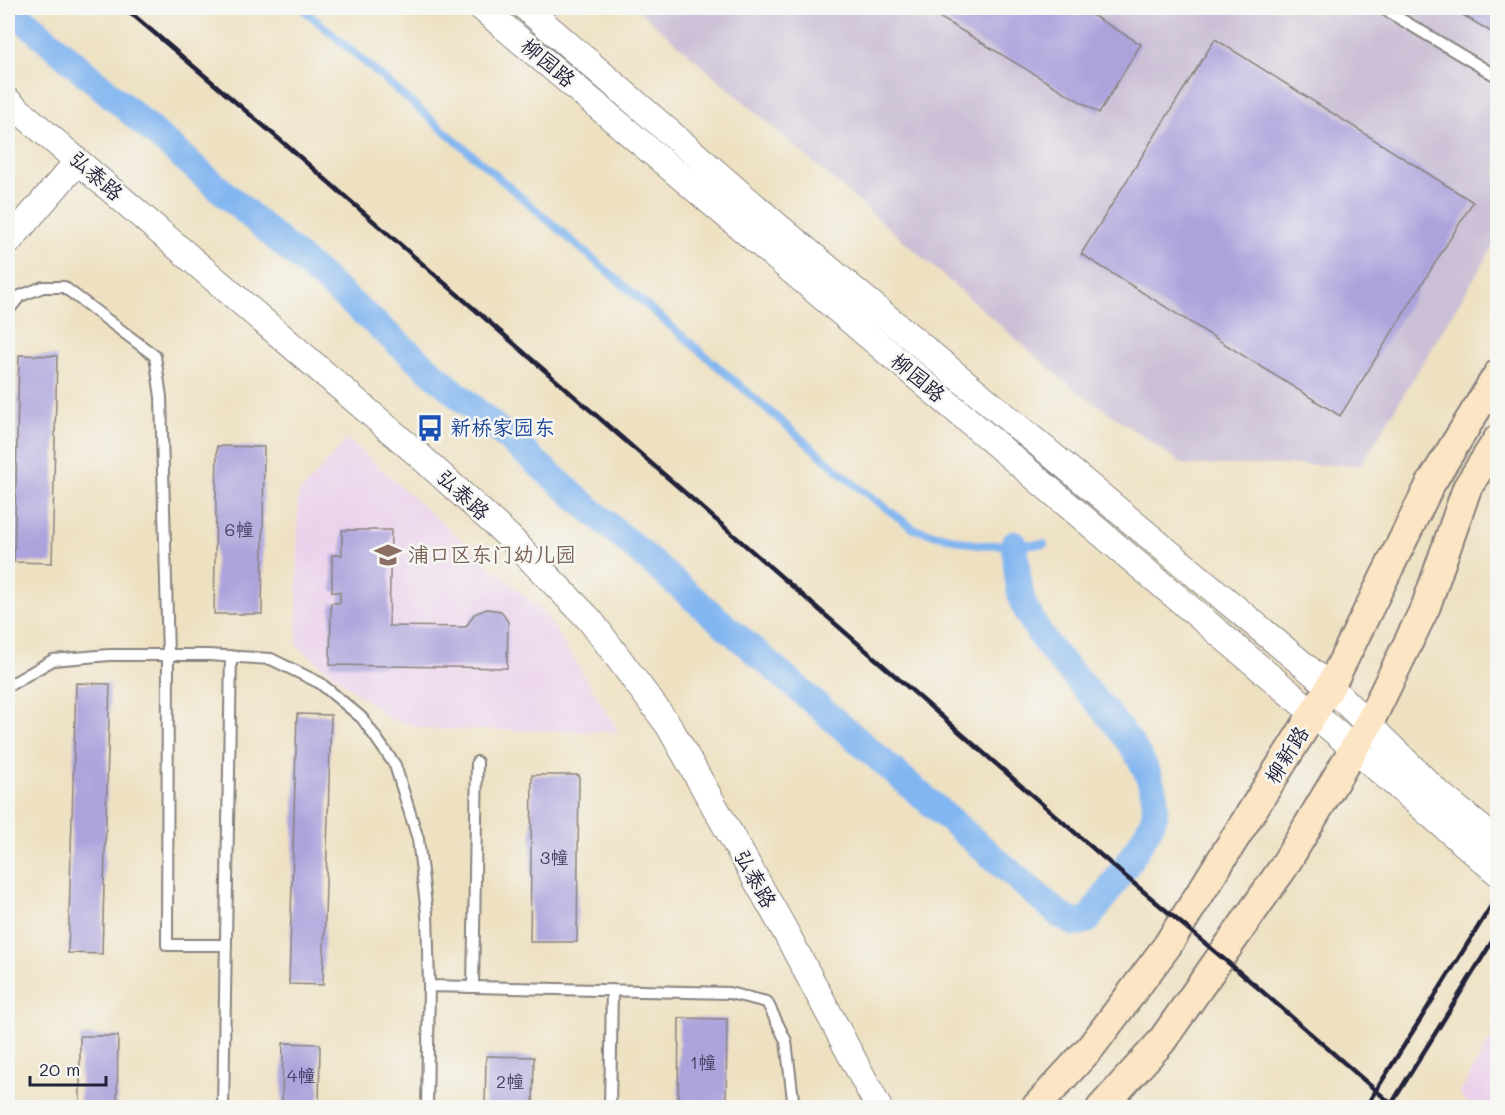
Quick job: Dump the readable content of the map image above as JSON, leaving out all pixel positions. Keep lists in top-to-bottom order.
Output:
{
  "streets": {
    "main road": ["柳新路"],
    "street": ["柳园路", "弘泰路"]
  },
  "crossings": [
    ["柳园路", "柳新路"]
  ],
  "places": {
    "bus stop": ["新桥家园东"],
    "school or university": ["浦口区东门幼儿园"]
  },
  "house_numbers": [
    "6幢",
    "3幢",
    "1幢",
    "4幢",
    "2幢"
  ],
  "scale_bar": "20 m"
}
